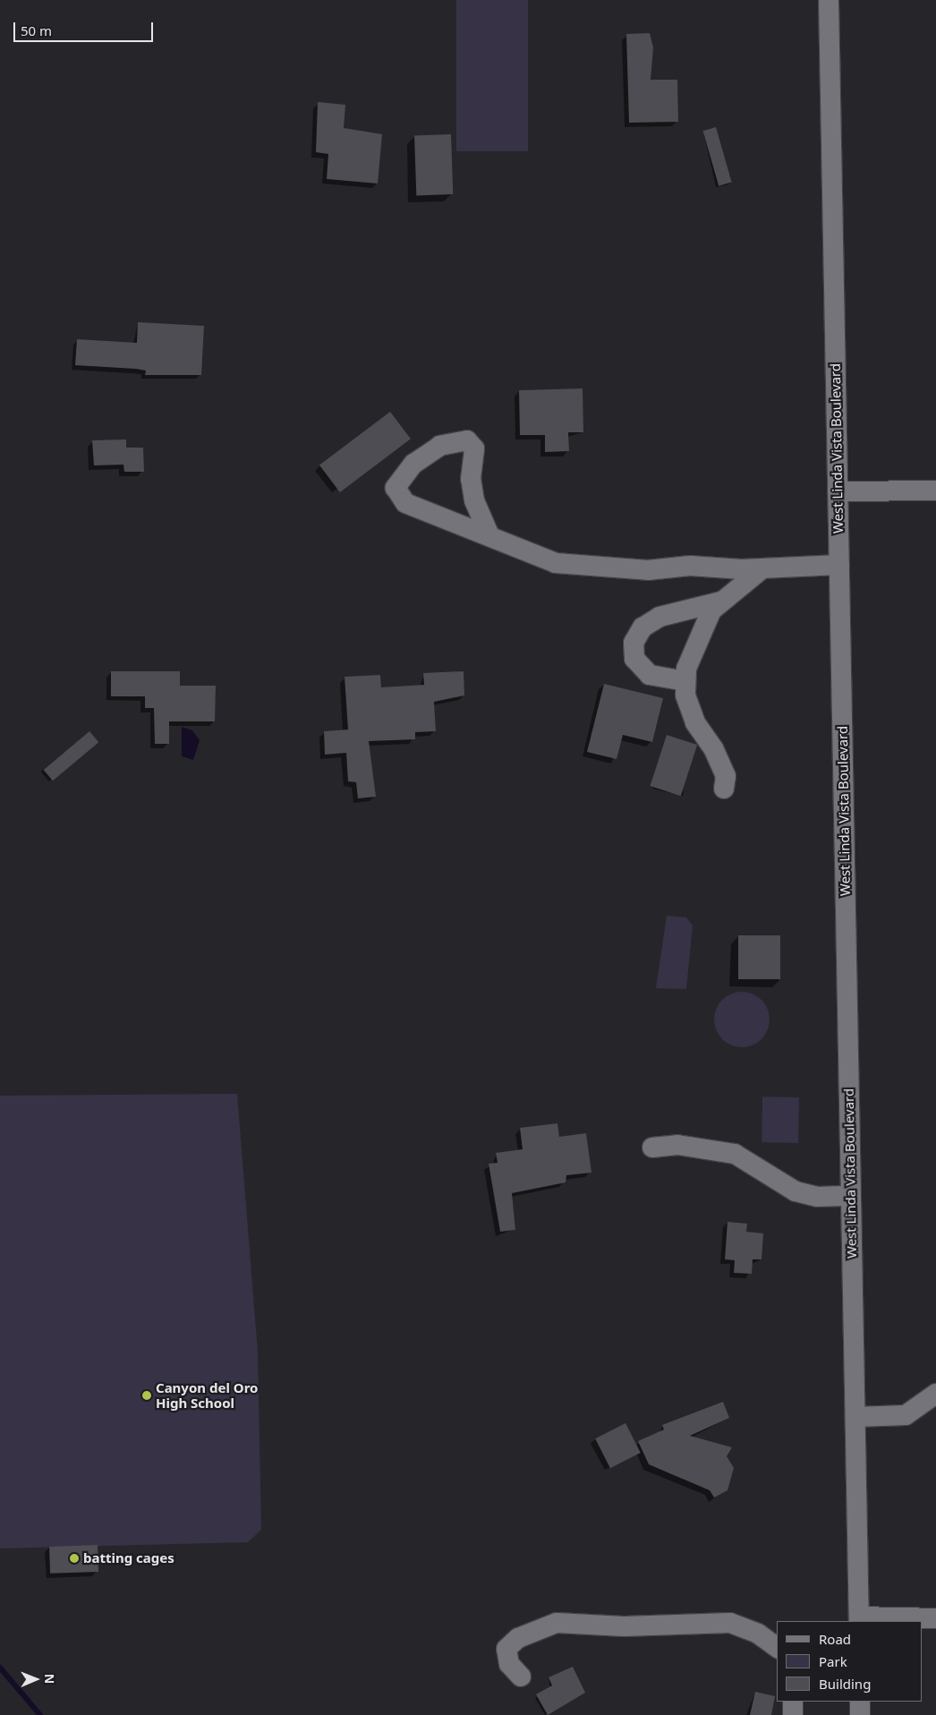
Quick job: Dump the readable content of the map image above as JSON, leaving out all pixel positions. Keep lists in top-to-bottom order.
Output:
{
  "streets": {
    "street": ["West Linda Vista Boulevard"]
  },
  "places": ["Canyon del Oro High School", "batting cages"],
  "legend": ["Road", "Park", "Building"],
  "scale_bar": "50 m",
  "north": "right"
}
